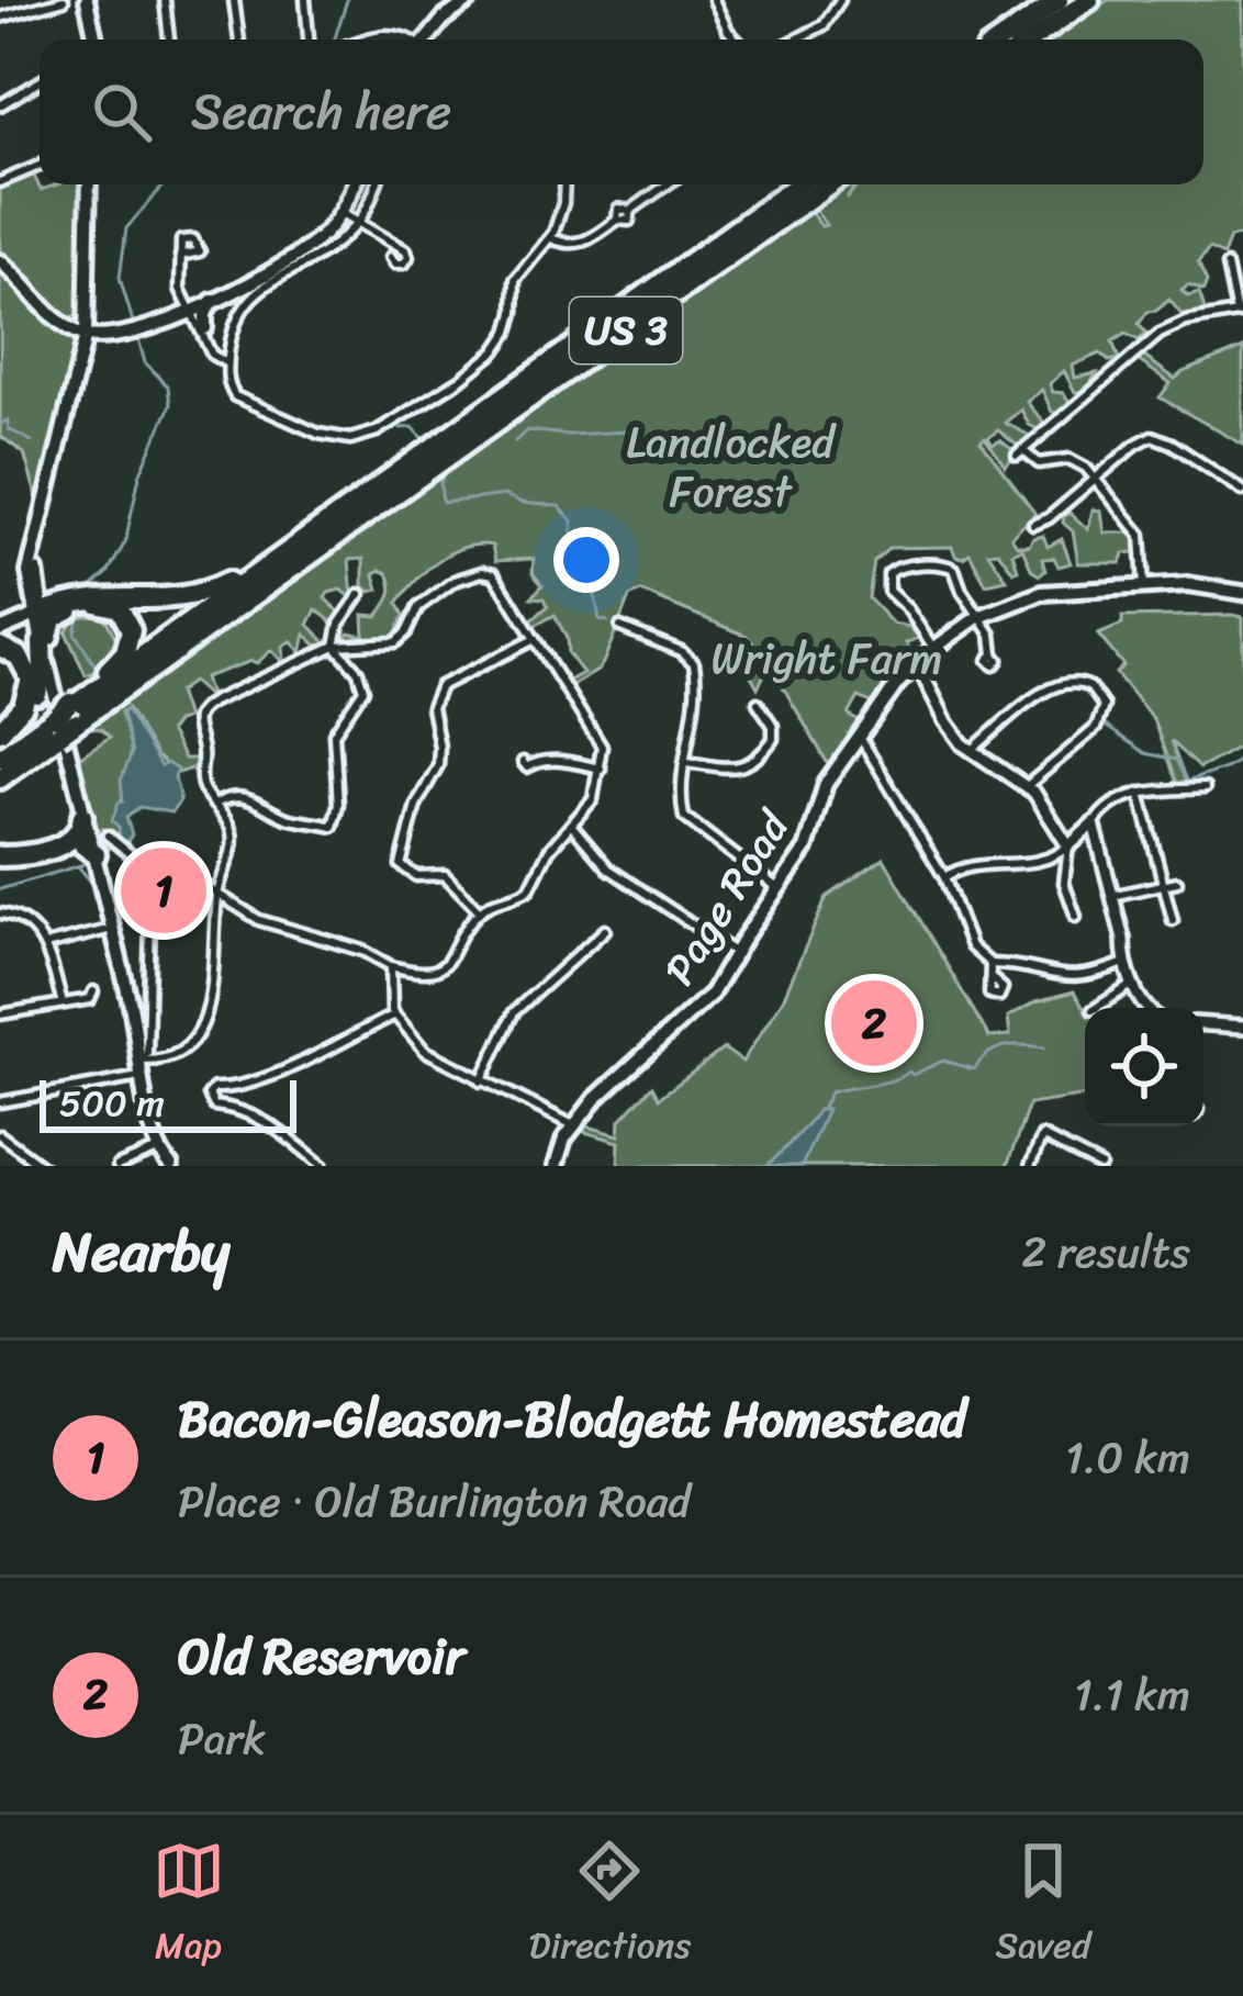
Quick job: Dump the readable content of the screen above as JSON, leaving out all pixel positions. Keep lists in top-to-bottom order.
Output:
{
  "streets": {
    "highway": ["US 3"],
    "main road": ["Page Road"]
  },
  "parks": ["Landlocked Forest", "Wright Farm"],
  "scale_bar": "500 m",
  "page": {
    "search": "Search here",
    "pins": ["1", "2"],
    "scale": "500 m",
    "heading": ["Nearby", "2 results"],
    "list": [
      {
        "mark": "1",
        "name": "Bacon-Gleason-Blodgett Homestead",
        "note": "Place · Old Burlington Road",
        "value": "1.0 km"
      },
      {
        "mark": "2",
        "name": "Old Reservoir",
        "note": "Park",
        "value": "1.1 km"
      }
    ],
    "nav": ["Map", "Directions", "Saved"]
  }
}
